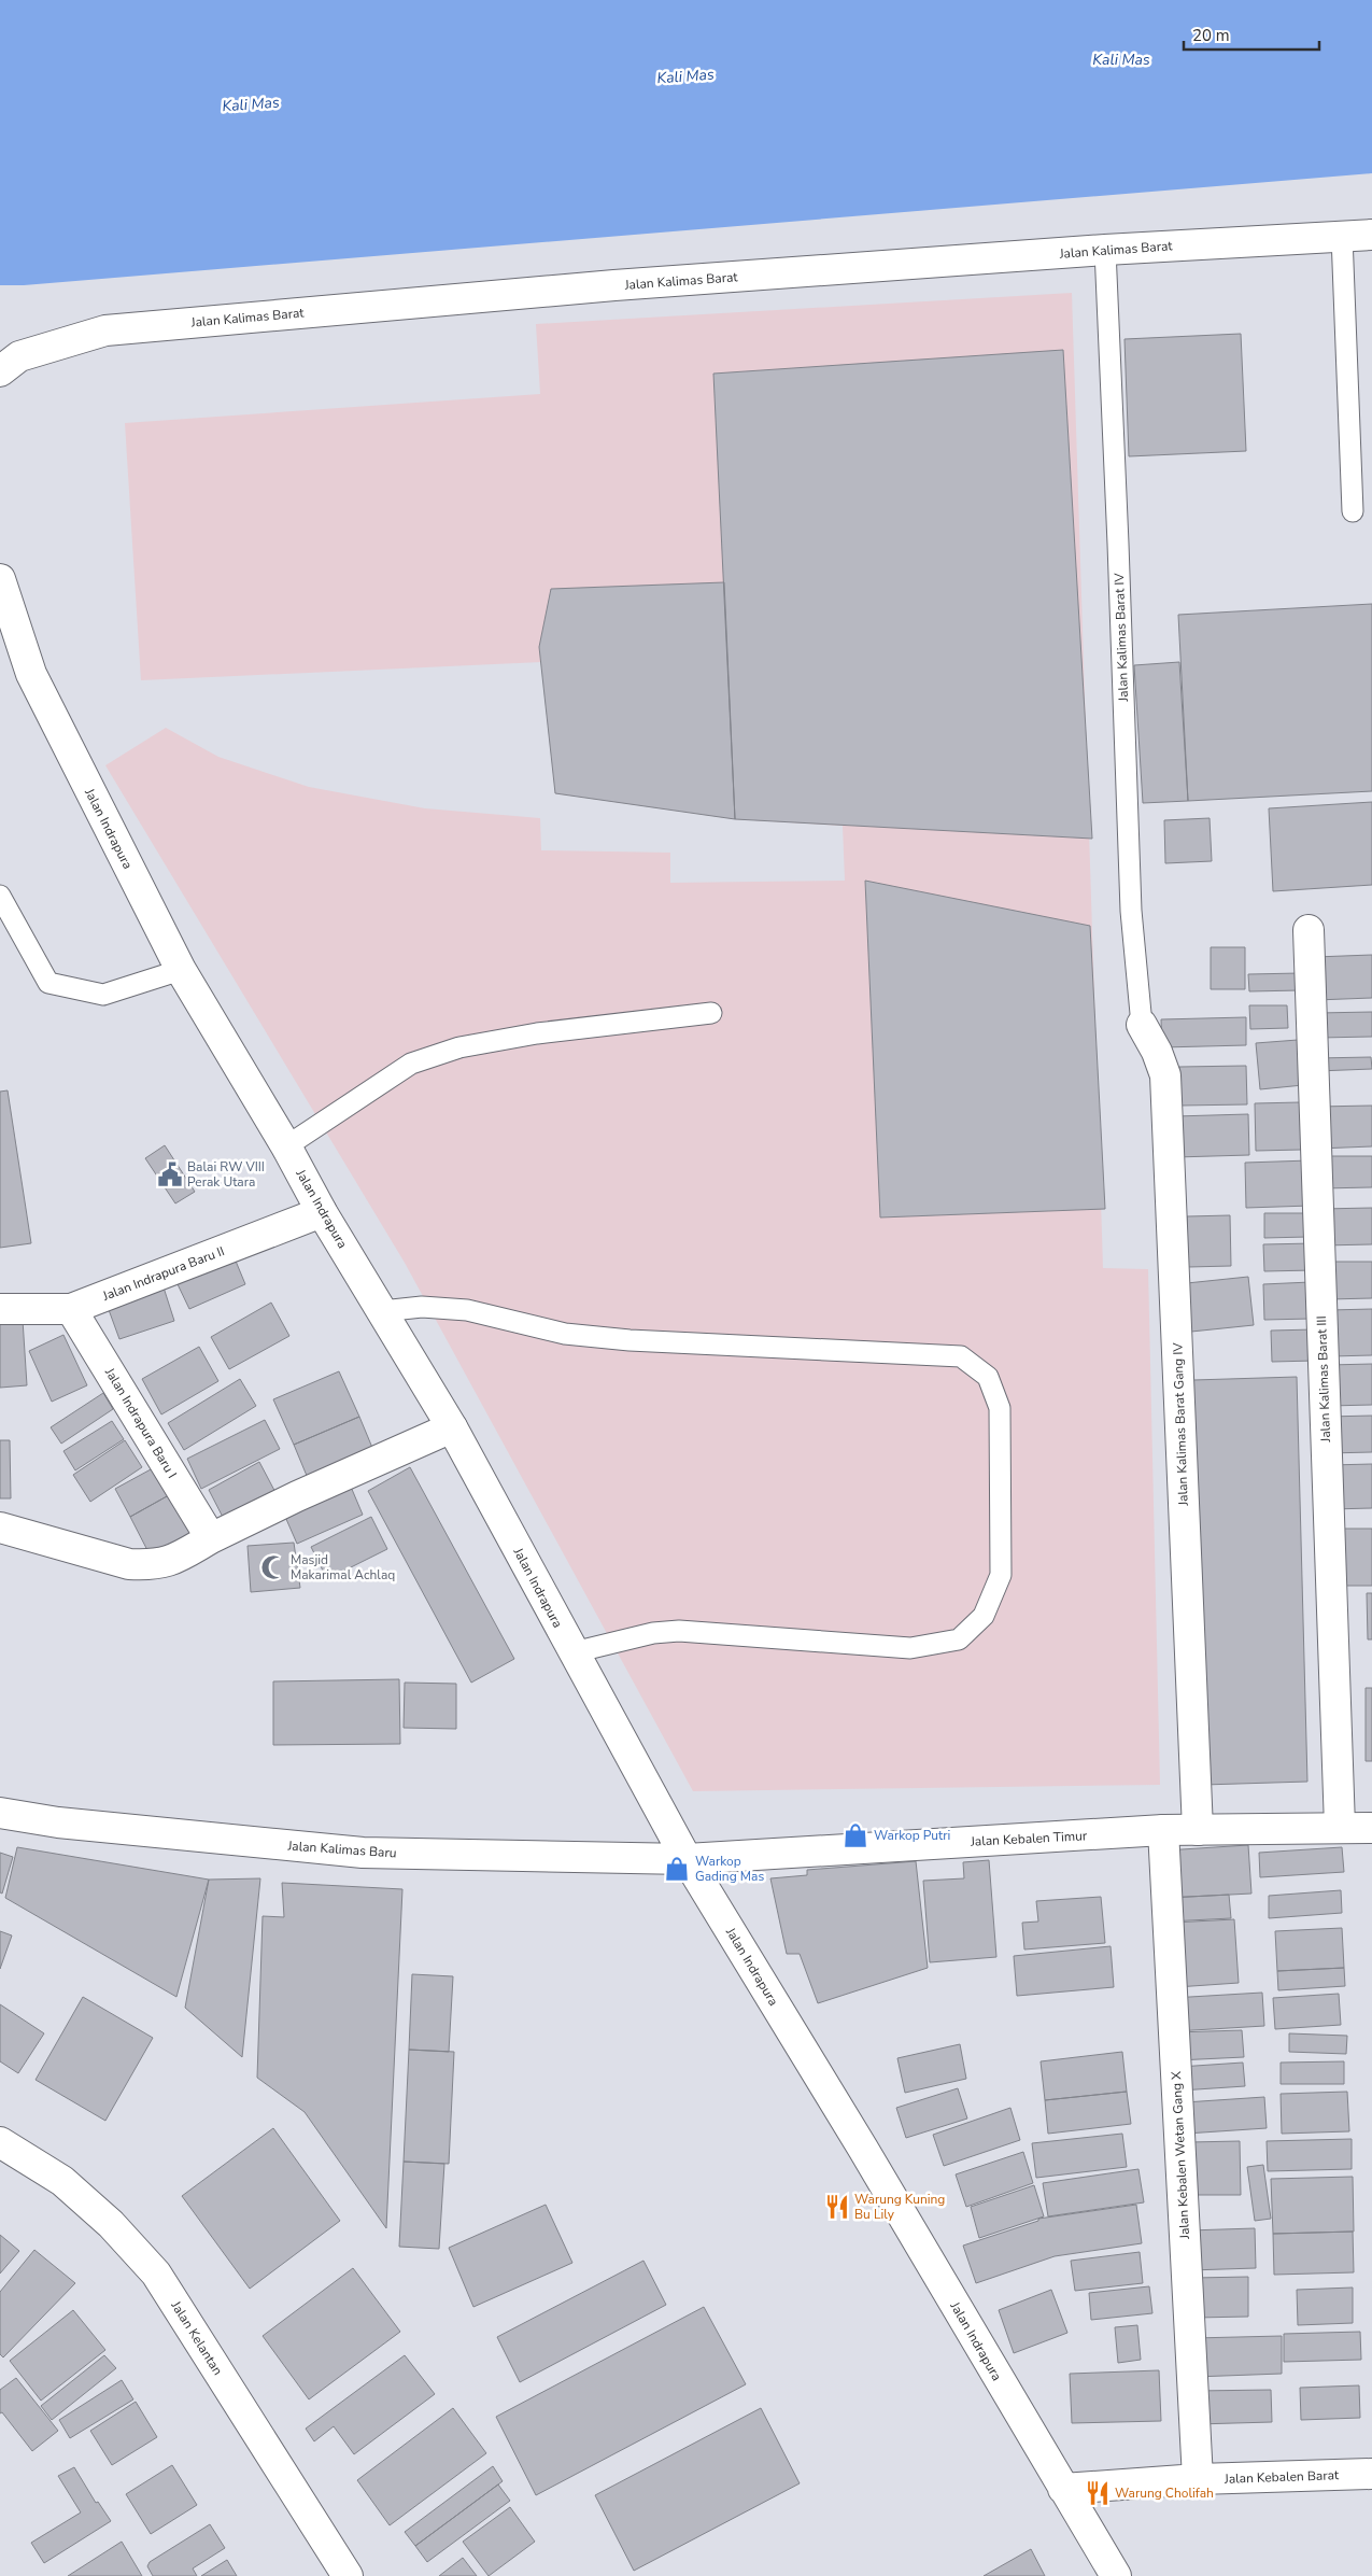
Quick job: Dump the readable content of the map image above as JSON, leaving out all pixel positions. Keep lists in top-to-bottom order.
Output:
{
  "streets": {
    "street": [
      "Jalan Kalimas Barat",
      "Jalan Indrapura",
      "Jalan Indrapura Baru II",
      "Jalan Kalimas Barat III",
      "Jalan Indrapura Baru I",
      "Jalan Kalimas Barat Gang IV",
      "Jalan Kebalen Timur",
      "Jalan Kalimas Baru",
      "Jalan Kebalen Wetan Gang X",
      "Jalan Kelantan",
      "Jalan Kebalen Barat"
    ],
    "lane": ["Jalan Kalimas Barat IV"]
  },
  "crossings": [
    ["Jalan Kalimas Barat", "Jalan Kalimas Barat IV"],
    ["Jalan Kalimas Barat IV", "Jalan Kalimas Barat Gang IV"],
    ["Jalan Indrapura", "Jalan Indrapura Baru II"],
    ["Jalan Indrapura", "Jalan Kebalen Timur"],
    ["Jalan Indrapura", "Jalan Kalimas Baru"],
    ["Jalan Indrapura", "Jalan Kebalen Barat"],
    ["Jalan Indrapura Baru II", "Jalan Indrapura Baru I"],
    ["Jalan Kalimas Barat III", "Jalan Kebalen Timur"],
    ["Jalan Kalimas Barat Gang IV", "Jalan Kebalen Timur"],
    ["Jalan Kebalen Timur", "Jalan Kalimas Baru"],
    ["Jalan Kebalen Timur", "Jalan Kebalen Wetan Gang X"],
    ["Jalan Kebalen Wetan Gang X", "Jalan Kebalen Barat"]
  ],
  "water": ["Kali Mas"],
  "places": {
    "public building": ["Balai RW VIII Perak Utara"],
    "mosque": ["Masjid Makarimal Achlaq"],
    "shop": ["Warkop Putri", "Warkop Gading Mas"],
    "restaurant": ["Warung Kuning Bu Lily", "Warung Cholifah"]
  },
  "scale_bar": "20 m"
}
